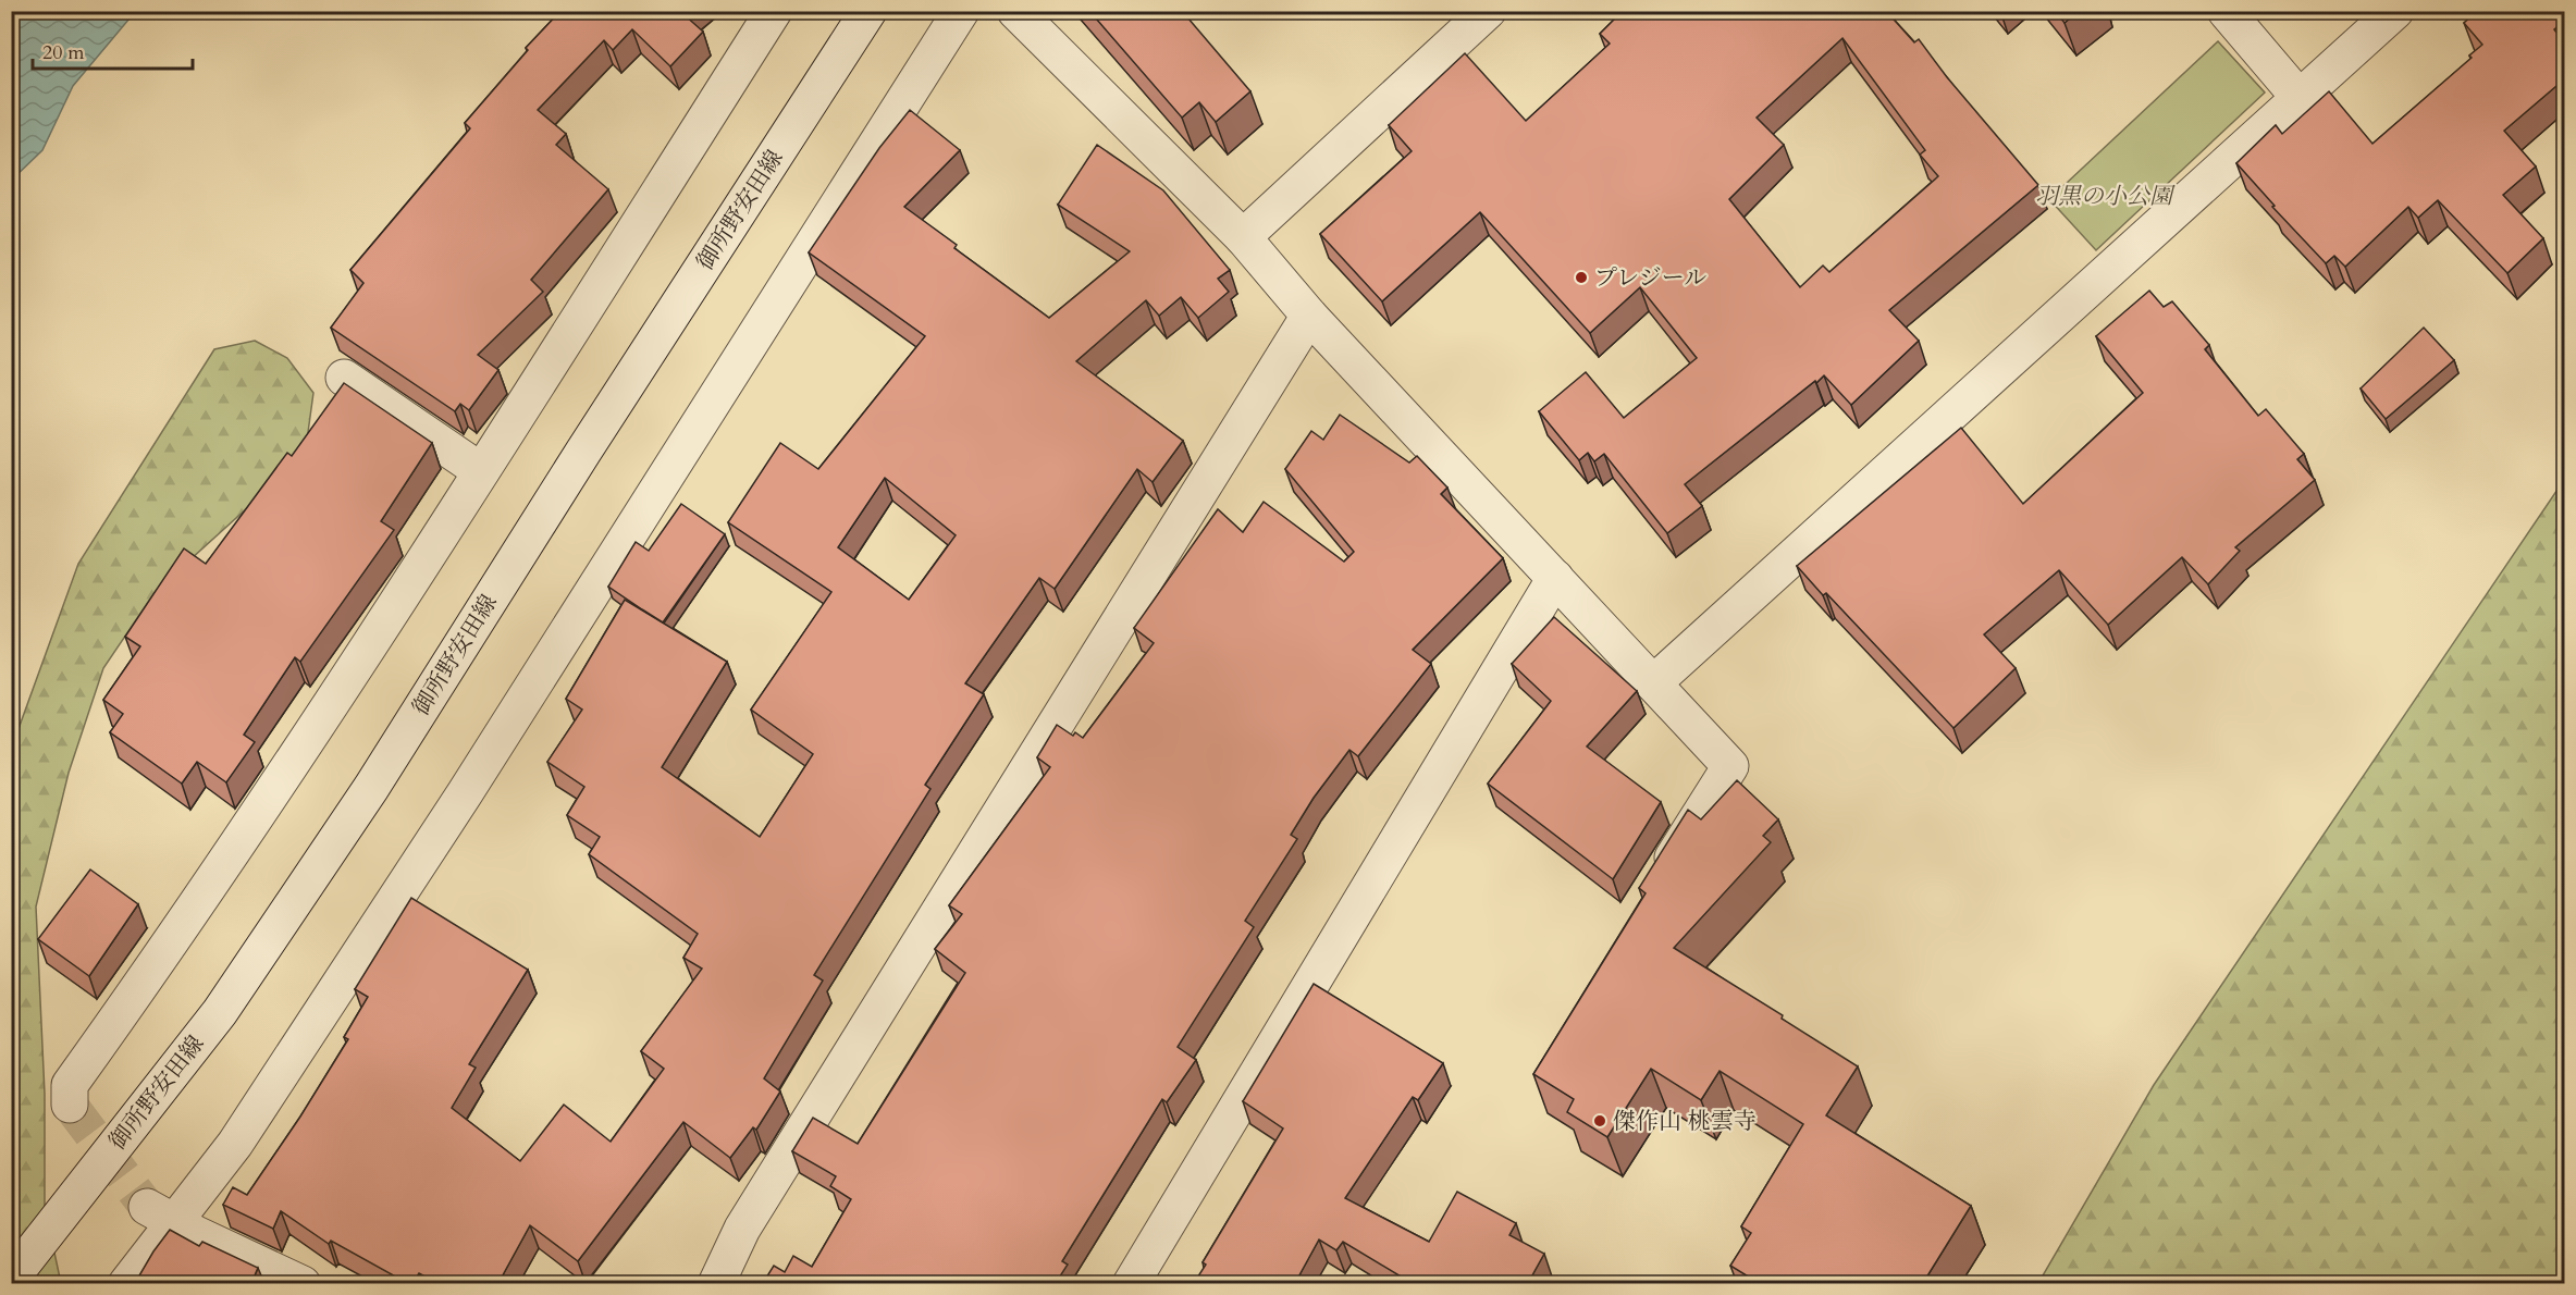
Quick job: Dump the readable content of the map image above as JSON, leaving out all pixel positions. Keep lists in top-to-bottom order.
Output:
{
  "streets": {
    "street": ["御所野安田線"]
  },
  "parks": ["羽黒の小公園"],
  "places": ["プレジール", "傑作山 桃雲寺"],
  "scale_bar": "20 m"
}
